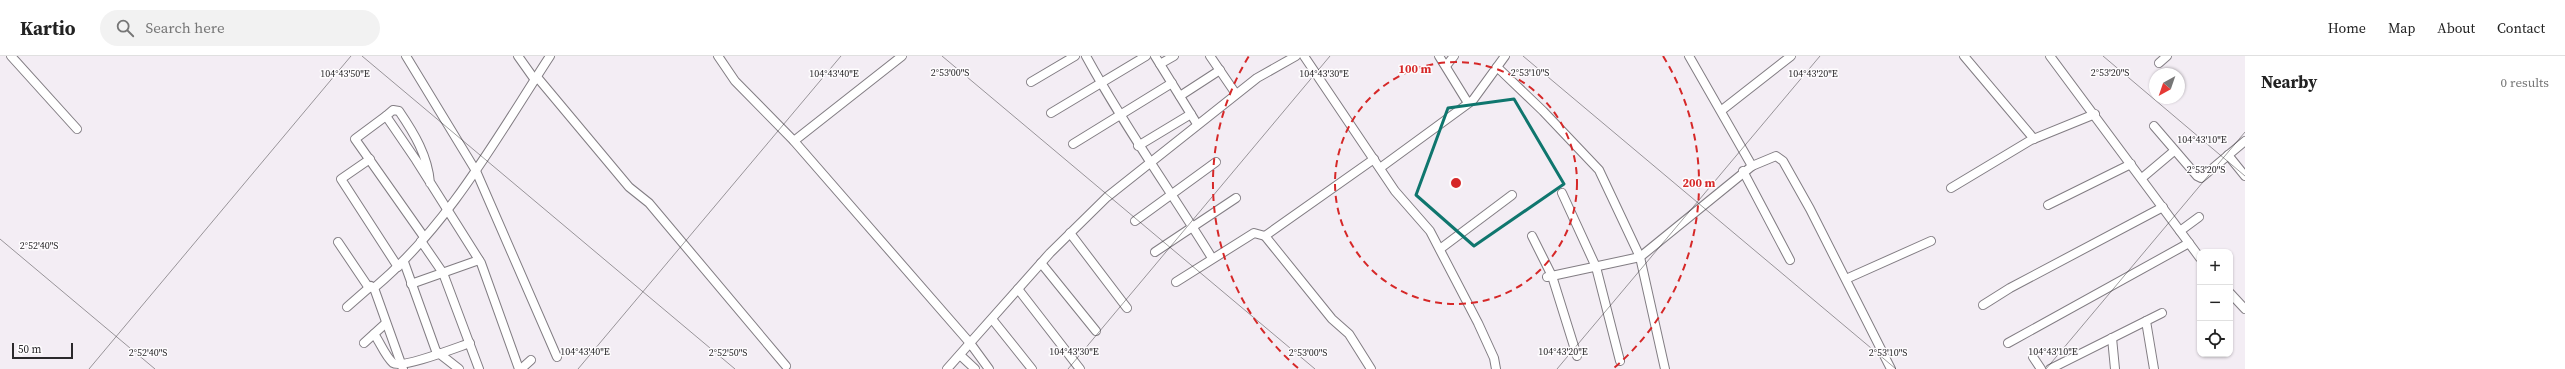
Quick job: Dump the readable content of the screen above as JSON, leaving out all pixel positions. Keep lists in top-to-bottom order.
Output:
{
  "scale_bar": "50 m",
  "north": "bottom left",
  "page": {
    "header": "Kartio",
    "search": "Search here",
    "nav": [
      "Home",
      "Map",
      "About",
      "Contact"
    ],
    "heading": ["Nearby", "0 results"],
    "map_buttons": ["+", "−"],
    "scale": "50 m"
  },
  "coordinates": [
    "2°53'00\"S",
    "2°53'10\"S",
    "2°53'20\"S",
    "104°43'50\"E",
    "104°43'40\"E",
    "104°43'30\"E",
    "104°43'20\"E",
    "104°43'10\"E",
    "2°52'40\"S",
    "2°52'50\"S"
  ],
  "rings": ["100 m", "200 m"]
}
